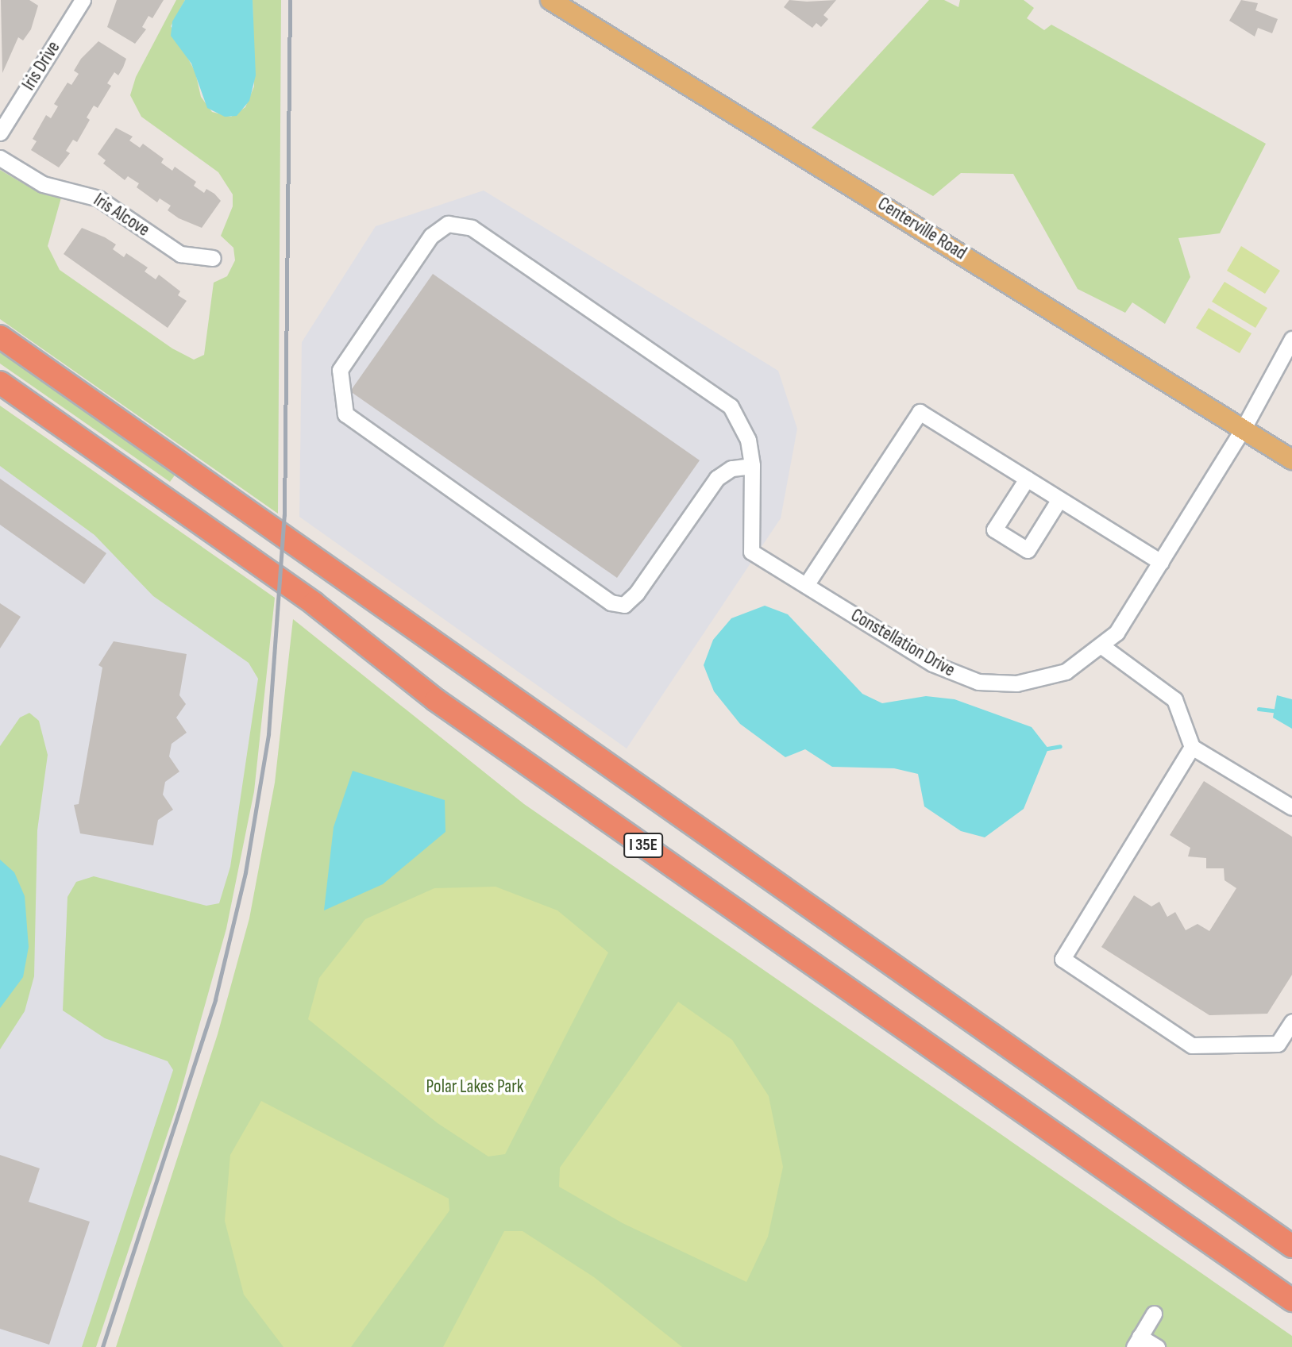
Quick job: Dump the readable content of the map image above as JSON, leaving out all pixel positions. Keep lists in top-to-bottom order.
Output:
{
  "streets": {
    "highway": ["I 35E"],
    "main road": ["Centerville Road"],
    "street": ["Iris Drive", "Iris Alcove", "Constellation Drive"]
  },
  "crossings": [
    ["Centerville Road", "Constellation Drive"]
  ],
  "parks": ["Polar Lakes Park"]
}
